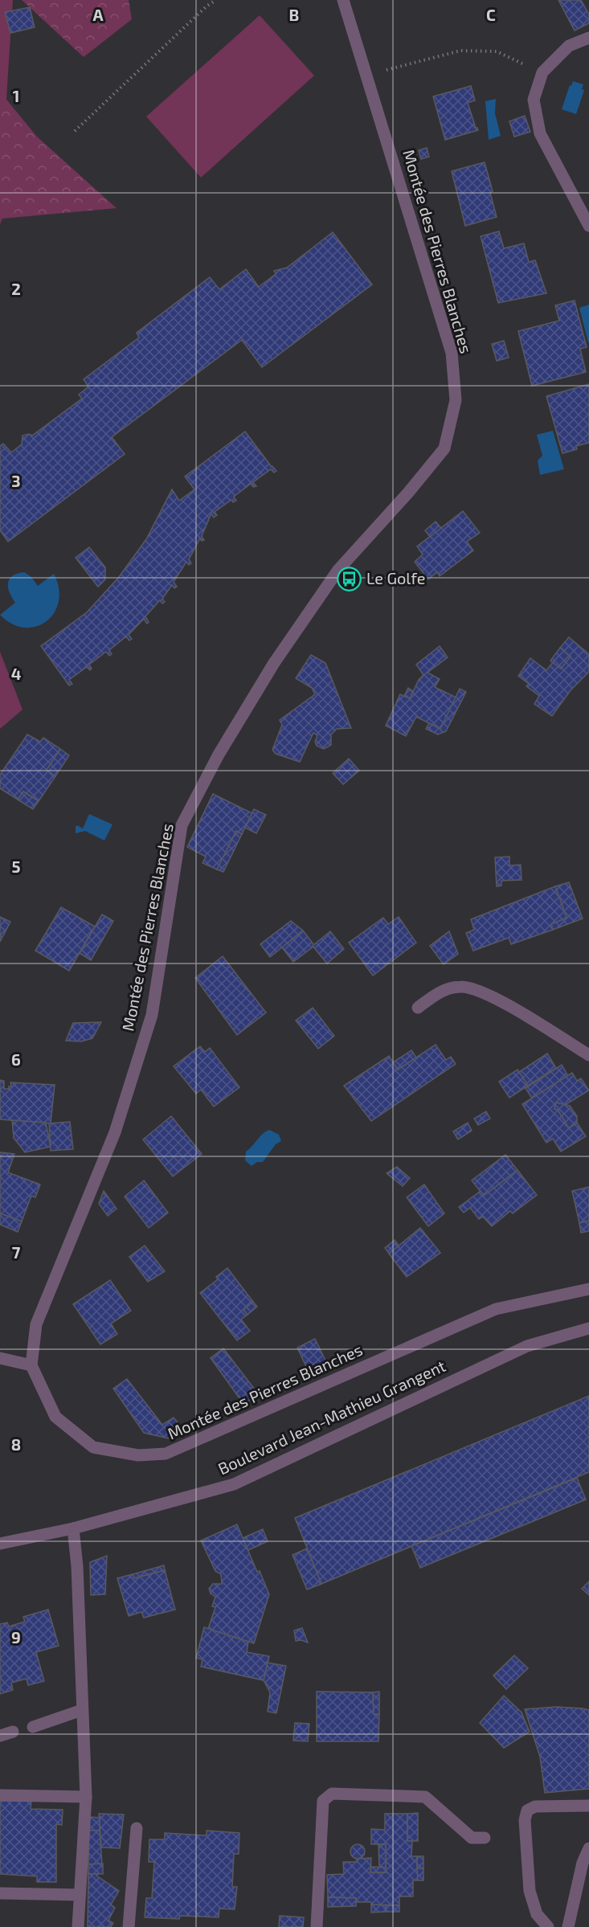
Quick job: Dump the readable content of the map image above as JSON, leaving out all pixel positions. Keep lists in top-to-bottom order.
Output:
{
  "streets": {
    "street": ["Montée des Pierres Blanches", "Boulevard Jean-Mathieu Grangent"]
  },
  "places": {
    "bus stop": ["Le Golfe"]
  },
  "grid": {
    "columns": ["A", "B", "C"],
    "rows": [
      "1",
      "2",
      "3",
      "4",
      "5",
      "6",
      "7",
      "8",
      "9"
    ]
  }
}
